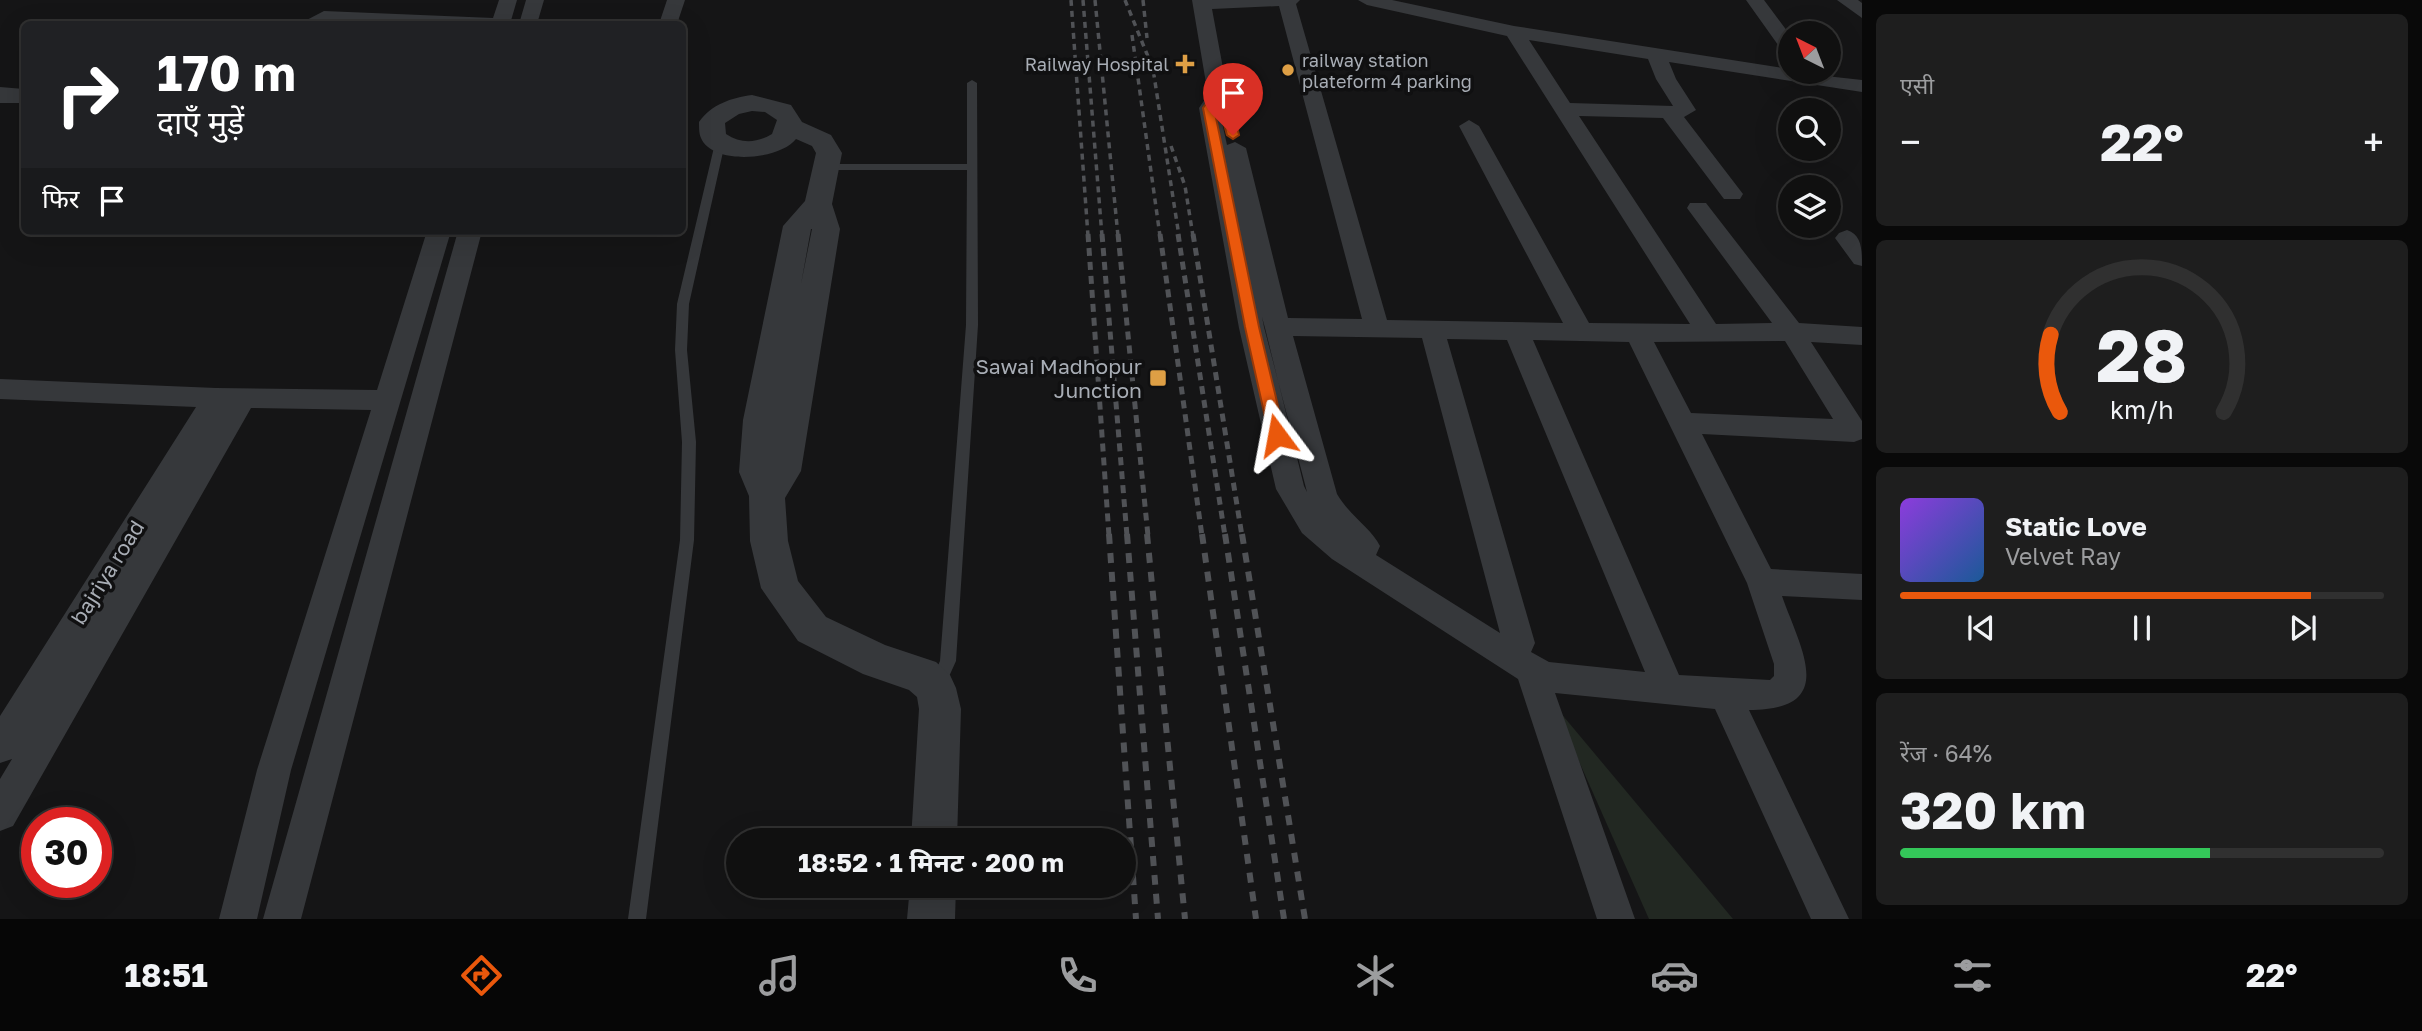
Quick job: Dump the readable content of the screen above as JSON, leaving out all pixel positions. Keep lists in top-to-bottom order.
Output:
{
  "streets": {
    "street": ["bajriya road"]
  },
  "places": {
    "health": ["Railway Hospital"],
    "other": ["railway station plateform 4 parking"],
    "transit": ["Sawai Madhopur Junction"]
  },
  "north": "top left",
  "page": {
    "tile": [
      "एसी",
      ["रेंज · 64%", "320 km"]
    ],
    "turn": ["170 m", "दाएँ मुड़ें"],
    "heat": ["−", "22°", "+"],
    "then": "फिर",
    "song": ["Static Love", "Velvet Ray"],
    "limit": "30",
    "trip": "18:52 · 1 मिनट · 200 m",
    "tabs": ["18:51", "22°"],
    "gauge": ["28", "km/h"]
  }
}
